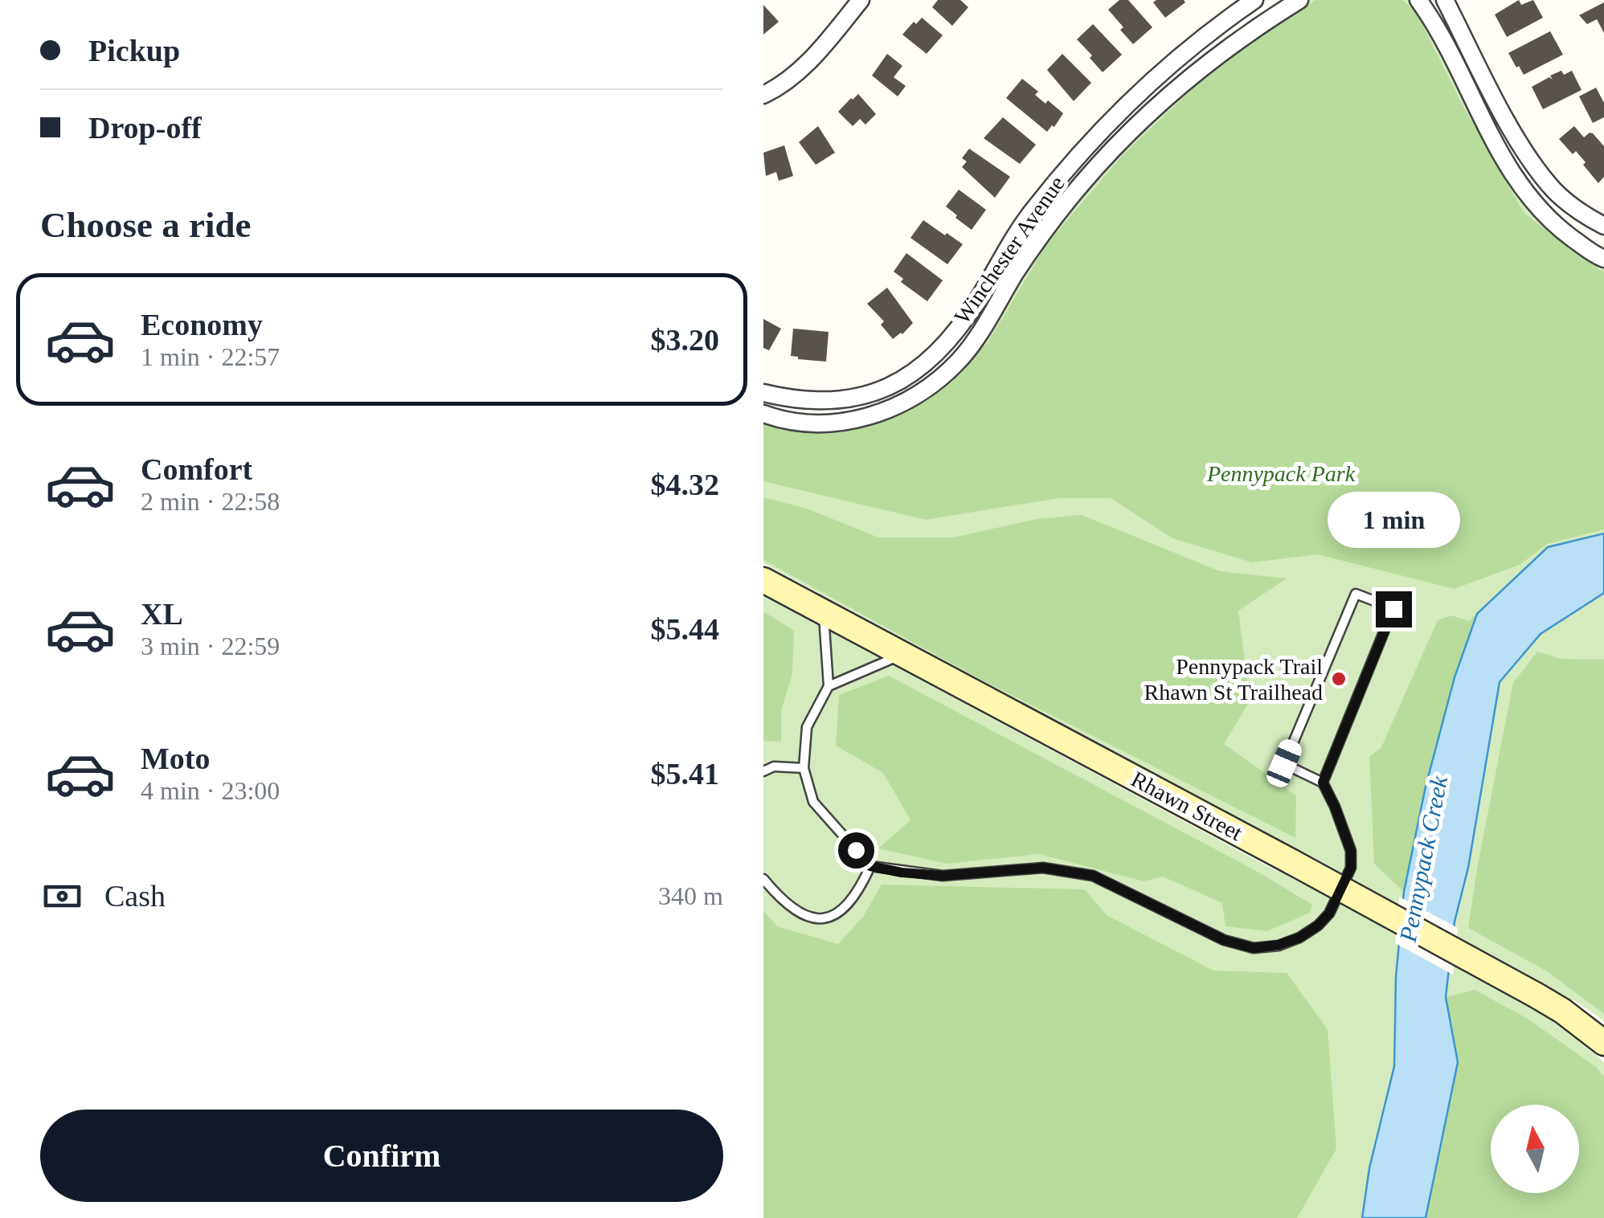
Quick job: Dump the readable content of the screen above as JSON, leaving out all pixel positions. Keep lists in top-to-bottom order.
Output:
{
  "streets": {
    "main road": ["Rhawn Street"],
    "street": ["Winchester Avenue"]
  },
  "water": ["Pennypack Creek"],
  "parks": ["Pennypack Park"],
  "places": ["Pennypack Trail Rhawn St Trailhead"],
  "north": "top",
  "page": {
    "banner": ["Pickup", "Drop-off"],
    "heading": "Choose a ride",
    "list": [
      {
        "name": "Economy",
        "note": "1 min · 22:57",
        "value": "$3.20"
      },
      {
        "name": "Comfort",
        "note": "2 min · 22:58",
        "value": "$4.32"
      },
      {
        "name": "XL",
        "note": "3 min · 22:59",
        "value": "$5.44"
      },
      {
        "name": "Moto",
        "note": "4 min · 23:00",
        "value": "$5.41"
      }
    ],
    "bubble": "1 min",
    "pay": ["Cash", "340 m"],
    "buttons": "Confirm"
  }
}
